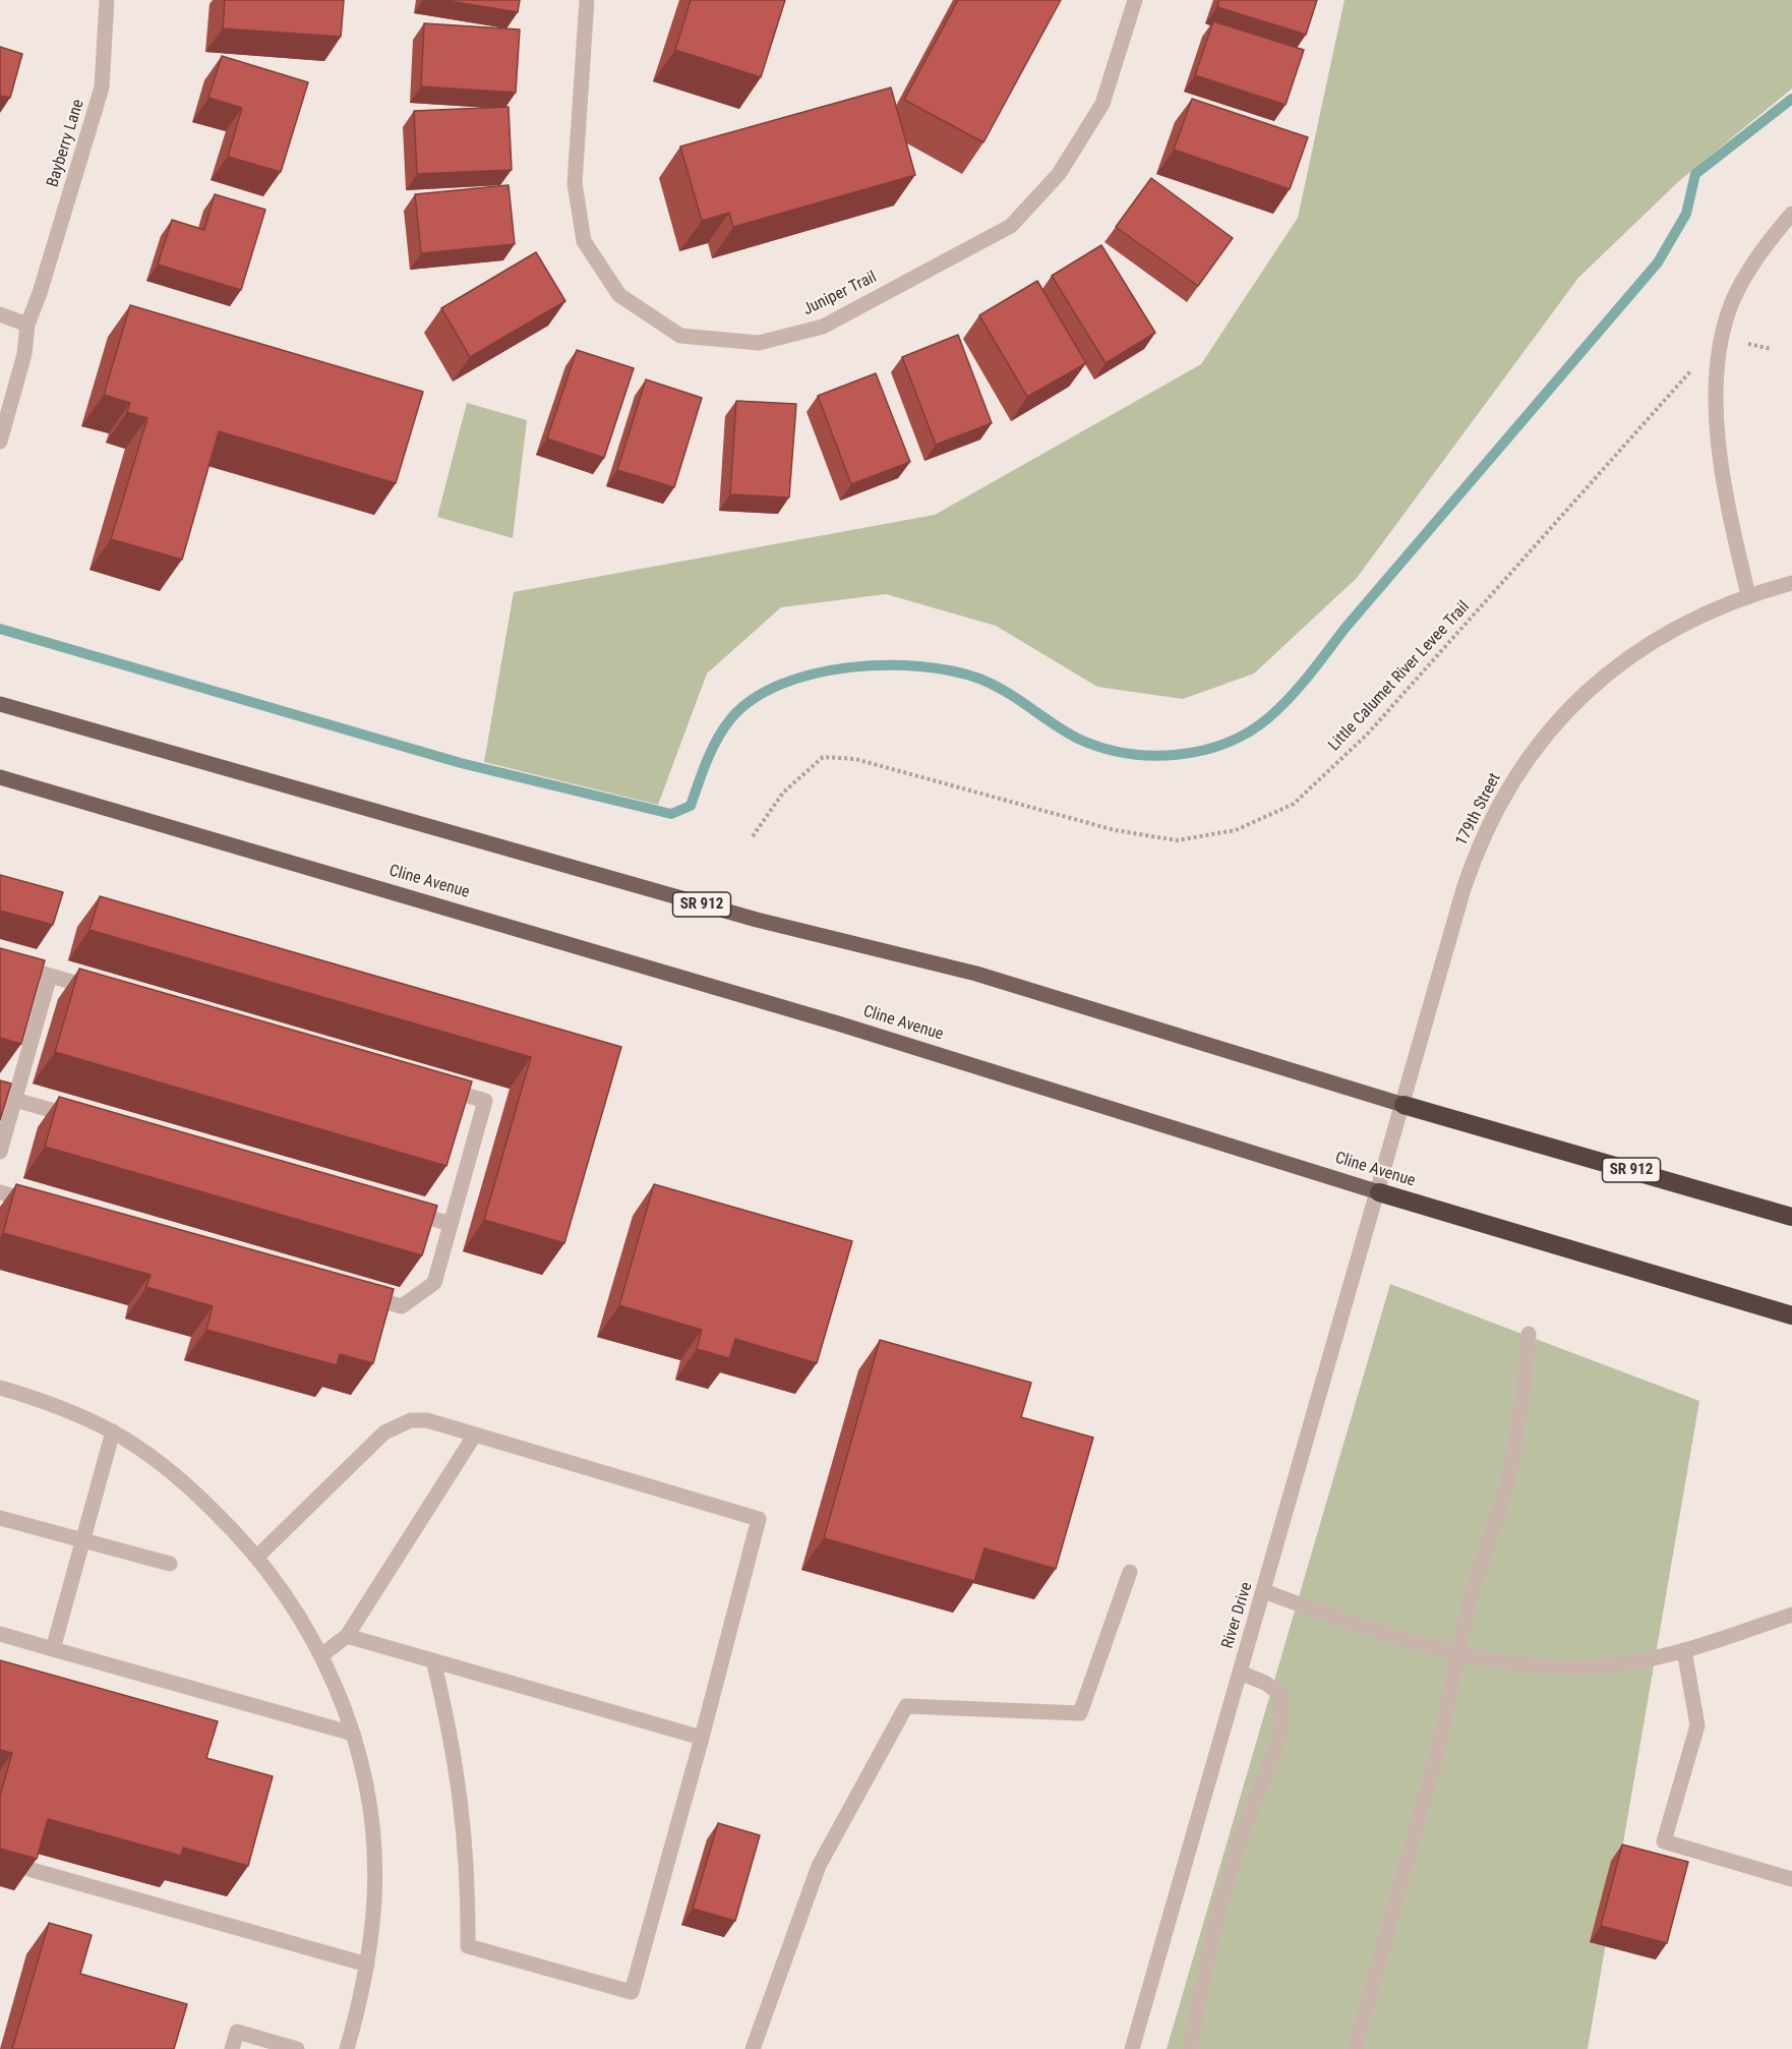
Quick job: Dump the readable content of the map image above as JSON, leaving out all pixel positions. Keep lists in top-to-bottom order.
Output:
{
  "streets": {
    "highway": ["Cline Avenue", "SR 912"],
    "street": [
      "Bayberry Lane",
      "Juniper Trail",
      "179th Street",
      "River Drive"
    ],
    "path": ["Little Calumet River Levee Trail"]
  },
  "crossings": [
    ["179th Street", "Cline Avenue"],
    ["179th Street", "SR 912"],
    ["179th Street", "River Drive"],
    ["Cline Avenue", "River Drive"]
  ]
}
